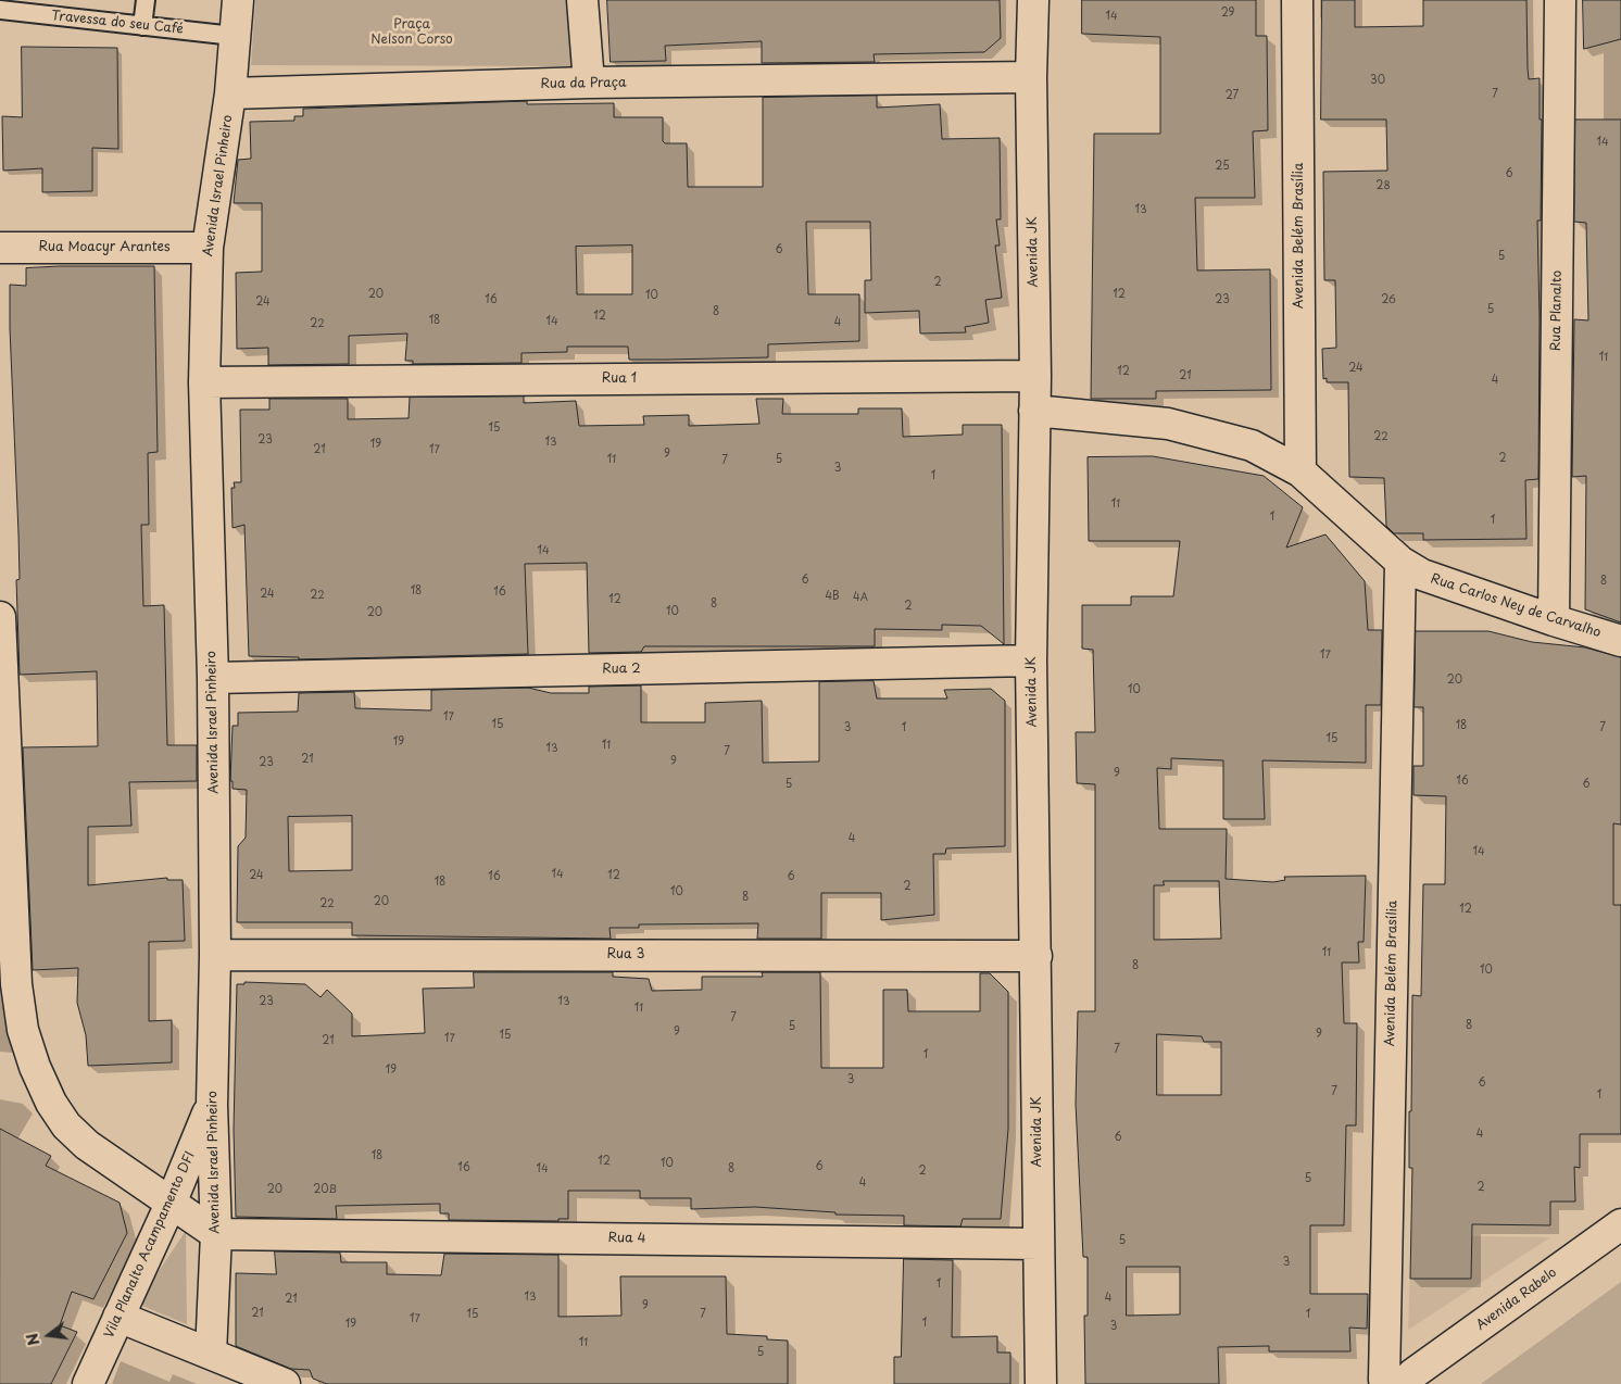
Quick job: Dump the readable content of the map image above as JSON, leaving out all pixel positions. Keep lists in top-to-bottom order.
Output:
{
  "streets": {
    "street": [
      "Rua da Praça",
      "Avenida Israel Pinheiro",
      "Avenida Belém Brasília",
      "Rua Moacyr Arantes",
      "Avenida JK",
      "Rua Planalto",
      "Rua 1",
      "Rua Carlos Ney de Carvalho",
      "Rua 2",
      "Rua 3",
      "Rua 4",
      "Vila Planalto Acampamento DFI",
      "Avenida Rabelo"
    ],
    "lane": ["Travessa do seu Café"]
  },
  "crossings": [
    ["Rua da Praça", "Avenida Israel Pinheiro"],
    ["Rua da Praça", "Avenida JK"],
    ["Avenida Israel Pinheiro", "Rua Moacyr Arantes"],
    ["Avenida Israel Pinheiro", "Rua 1"],
    ["Avenida Israel Pinheiro", "Rua 2"],
    ["Avenida Israel Pinheiro", "Rua 3"],
    ["Avenida Israel Pinheiro", "Rua 4"],
    ["Avenida Israel Pinheiro", "Vila Planalto Acampamento DFI"],
    ["Avenida Belém Brasília", "Rua Carlos Ney de Carvalho"],
    ["Avenida Belém Brasília", "Avenida Rabelo"],
    ["Avenida JK", "Rua 1"],
    ["Avenida JK", "Rua Carlos Ney de Carvalho"],
    ["Avenida JK", "Rua 2"],
    ["Avenida JK", "Rua 3"],
    ["Avenida JK", "Rua 4"],
    ["Rua Planalto", "Rua Carlos Ney de Carvalho"]
  ],
  "parks": ["Praça Nelson Corso"],
  "house_numbers": [
    "29",
    "14",
    "30",
    "7",
    "27",
    "14",
    "25",
    "6",
    "28",
    "13",
    "6",
    "5",
    "2",
    "20",
    "12",
    "10",
    "16",
    "23",
    "26",
    "24",
    "5",
    "8",
    "12",
    "18",
    "14",
    "4",
    "22",
    "11",
    "24",
    "12",
    "21",
    "4",
    "15",
    "22",
    "23",
    "13",
    "19",
    "21",
    "17",
    "9",
    "2",
    "11",
    "5",
    "7",
    "3",
    "1",
    "11",
    "1",
    "1",
    "14",
    "6",
    "8",
    "18",
    "16",
    "24",
    "22",
    "4B",
    "4A",
    "12",
    "8",
    "2",
    "10",
    "20",
    "17",
    "20",
    "10",
    "17",
    "15",
    "18",
    "3",
    "1",
    "7",
    "15",
    "19",
    "11",
    "13",
    "7",
    "21",
    "9",
    "23",
    "9",
    "16",
    "5",
    "6",
    "4",
    "14",
    "14",
    "24",
    "12",
    "16",
    "6",
    "18",
    "2",
    "10",
    "8",
    "20",
    "22",
    "12",
    "11",
    "8",
    "10",
    "23",
    "13",
    "11",
    "7",
    "8",
    "5",
    "9",
    "9",
    "15",
    "17",
    "21",
    "7",
    "1",
    "19",
    "3",
    "6",
    "7",
    "1",
    "4",
    "6",
    "18",
    "12",
    "10",
    "6",
    "16",
    "14",
    "8",
    "2",
    "5",
    "4",
    "2",
    "20",
    "20B",
    "5",
    "3",
    "1",
    "13",
    "4",
    "21",
    "9",
    "21",
    "15",
    "7",
    "1",
    "17",
    "1",
    "19",
    "3",
    "11",
    "5"
  ],
  "north": "left"
}
